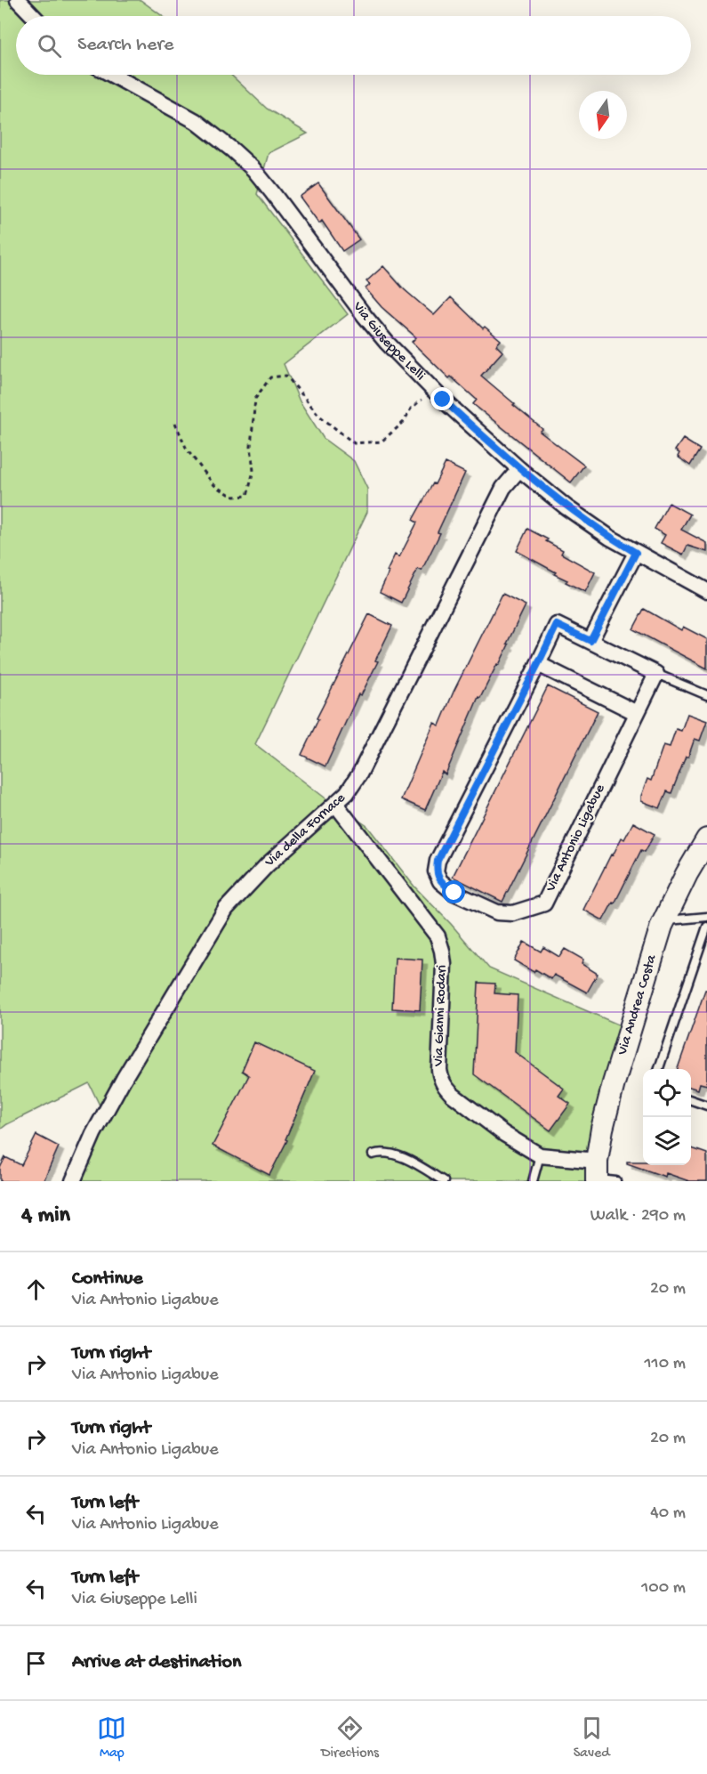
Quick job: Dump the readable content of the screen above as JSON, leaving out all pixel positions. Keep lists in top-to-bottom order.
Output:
{
  "streets": {
    "main road": ["Via Andrea Costa"],
    "street": [
      "Via Giuseppe Lelli",
      "Via della Fornace",
      "Via Antonio Ligabue",
      "Via Gianni Rodari"
    ]
  },
  "crossings": [
    ["Via Giuseppe Lelli", "Via della Fornace"],
    ["Via della Fornace", "Via Gianni Rodari"],
    ["Via Andrea Costa", "Via Gianni Rodari"]
  ],
  "north": "bottom",
  "page": {
    "search": "Search here",
    "heading": ["4 min", "Walk · 290 m"],
    "list": [
      ["Continue", "Via Antonio Ligabue", "20 m"],
      ["Turn right", "Via Antonio Ligabue", "110 m"],
      ["Turn right", "Via Antonio Ligabue", "20 m"],
      ["Turn left", "Via Antonio Ligabue", "40 m"],
      ["Turn left", "Via Giuseppe Lelli", "100 m"],
      "Arrive at destination"
    ],
    "nav": ["Map", "Directions", "Saved"]
  }
}
